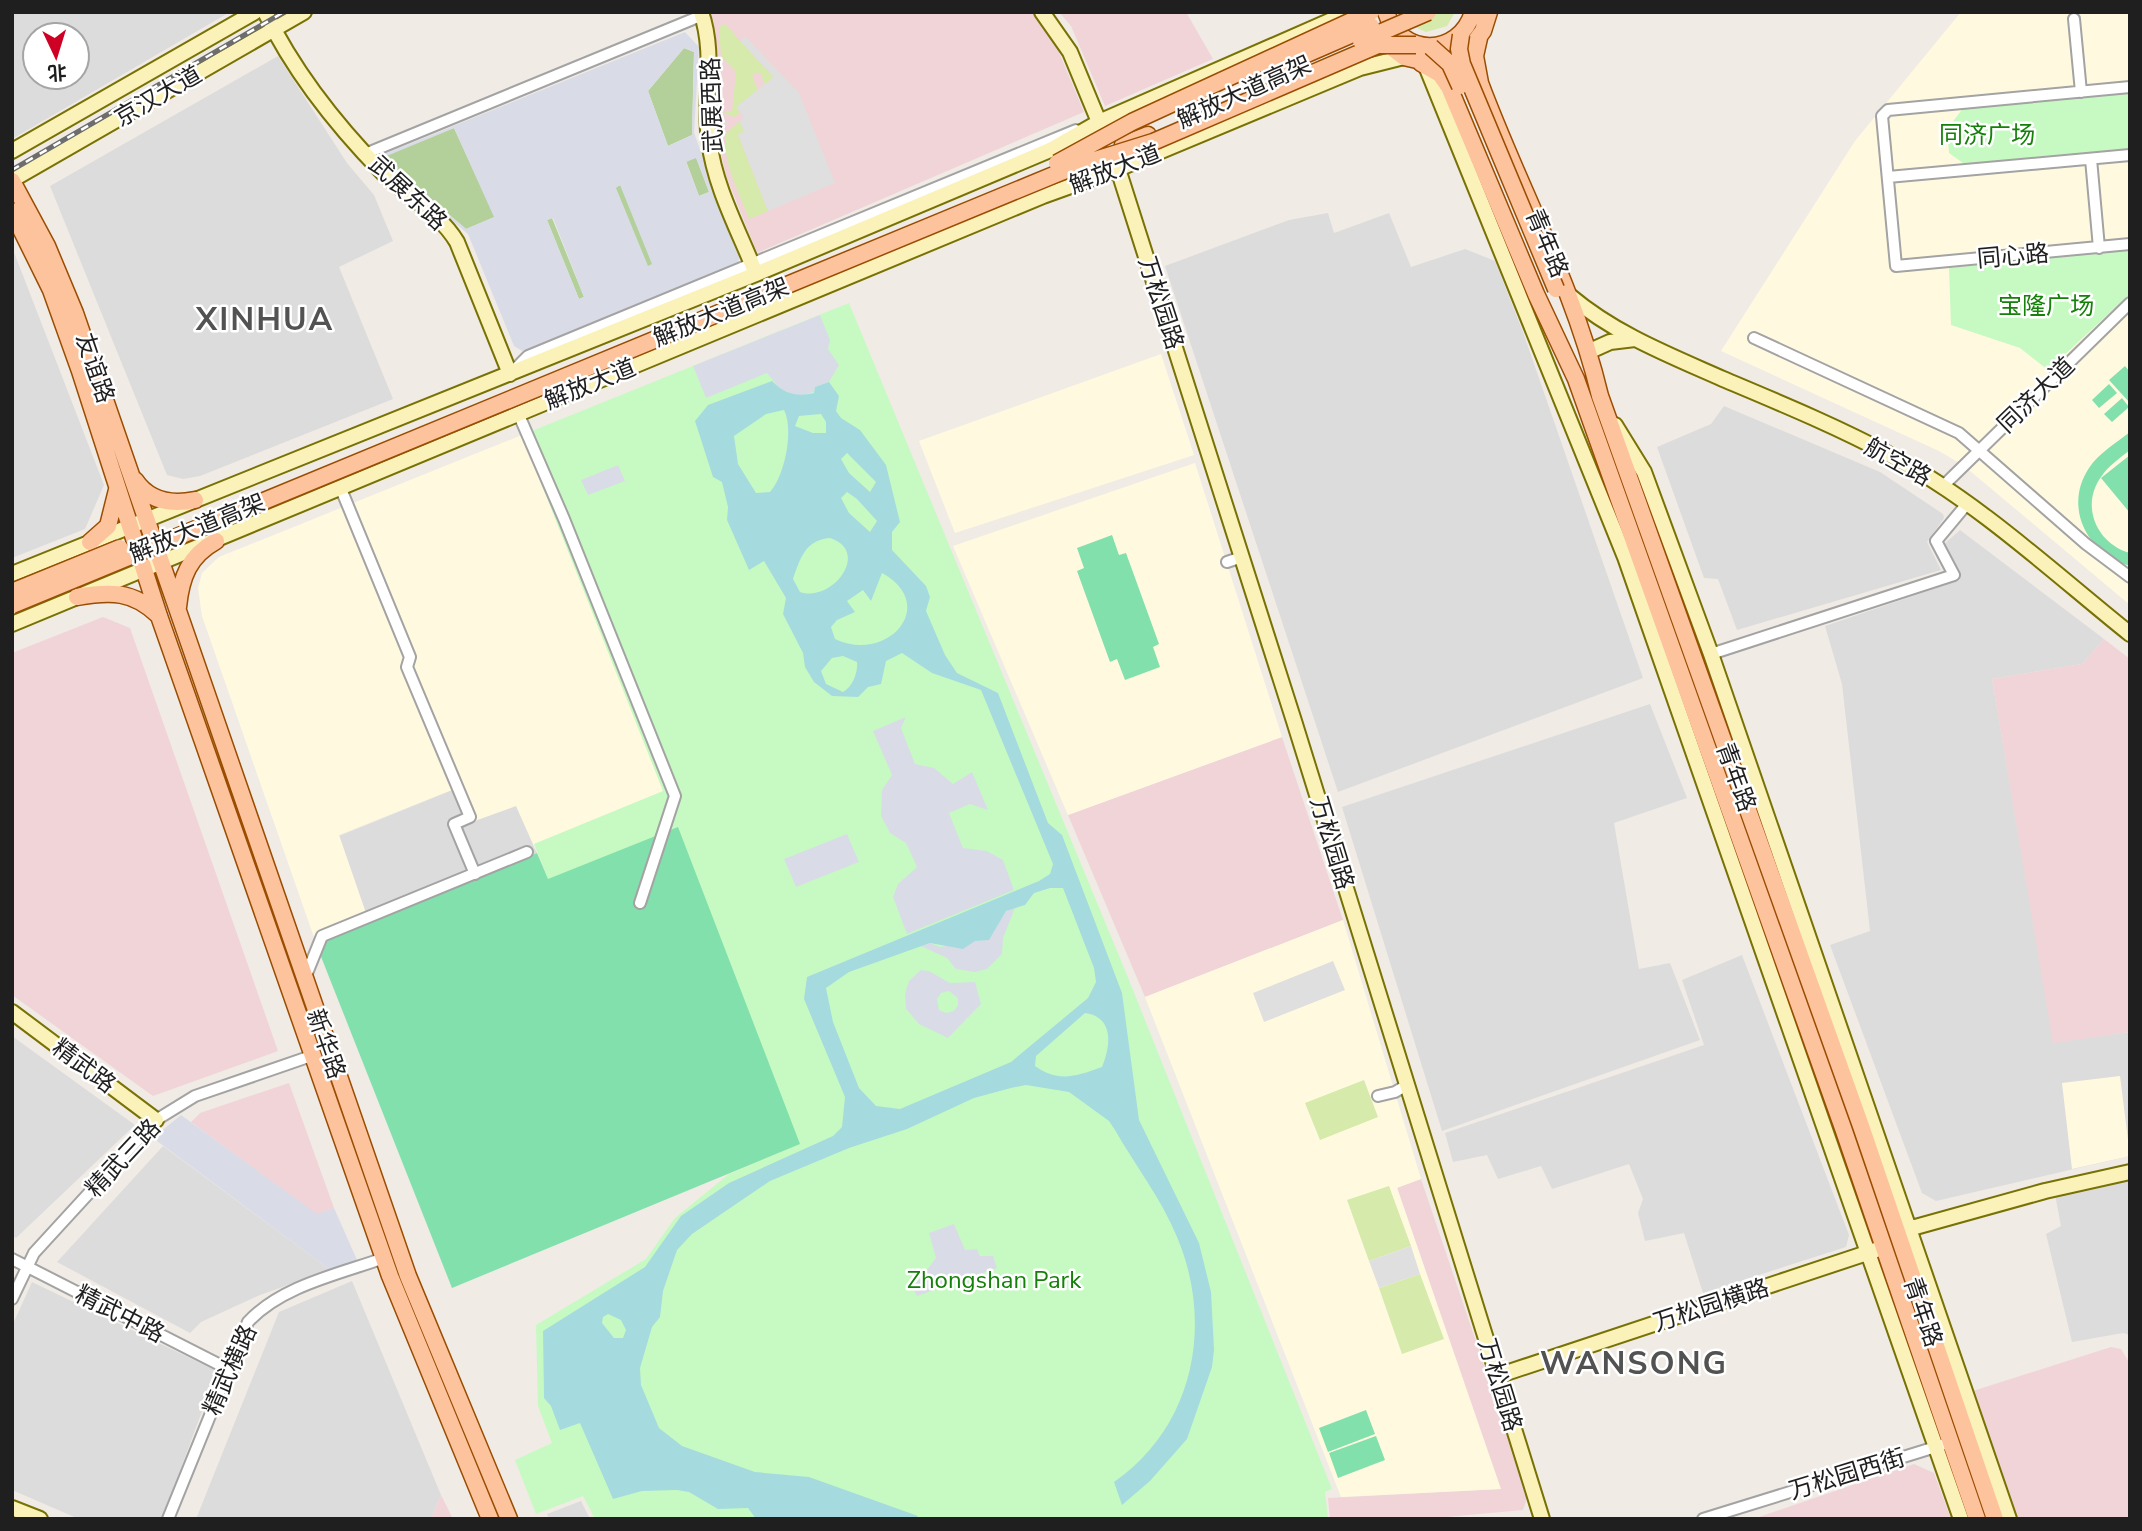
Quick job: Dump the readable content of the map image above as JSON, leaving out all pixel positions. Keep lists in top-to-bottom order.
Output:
{
  "streets": {
    "main road": [
      "解放大道高架",
      "京汉大道",
      "武展西路",
      "解放大道",
      "武展东路",
      "青年路",
      "万松园路",
      "友谊路",
      "航空路",
      "新华路",
      "精武路",
      "万松园横路"
    ],
    "street": [
      "同心路",
      "同济大道",
      "精武三路",
      "精武中路",
      "精武横路",
      "万松园西街"
    ]
  },
  "crossings": [
    ["京汉大道", "武展东路"],
    ["京汉大道", "友谊路"],
    ["武展西路", "解放大道"],
    ["解放大道", "武展东路"],
    ["解放大道", "万松园路"],
    ["解放大道", "友谊路"],
    ["解放大道", "新华路"],
    ["青年路", "航空路"],
    ["青年路", "万松园横路"],
    ["青年路", "万松园西街"],
    ["万松园路", "万松园横路"],
    ["友谊路", "新华路"],
    ["同济大道", "航空路"],
    ["新华路", "精武三路"],
    ["新华路", "精武横路"],
    ["精武路", "精武三路"],
    ["精武三路", "精武中路"],
    ["精武中路", "精武横路"]
  ],
  "districts": ["XINHUA", "WANSONG"],
  "parks": ["同济广场", "宝隆广场", "Zhongshan Park"],
  "north": "bottom"
}
